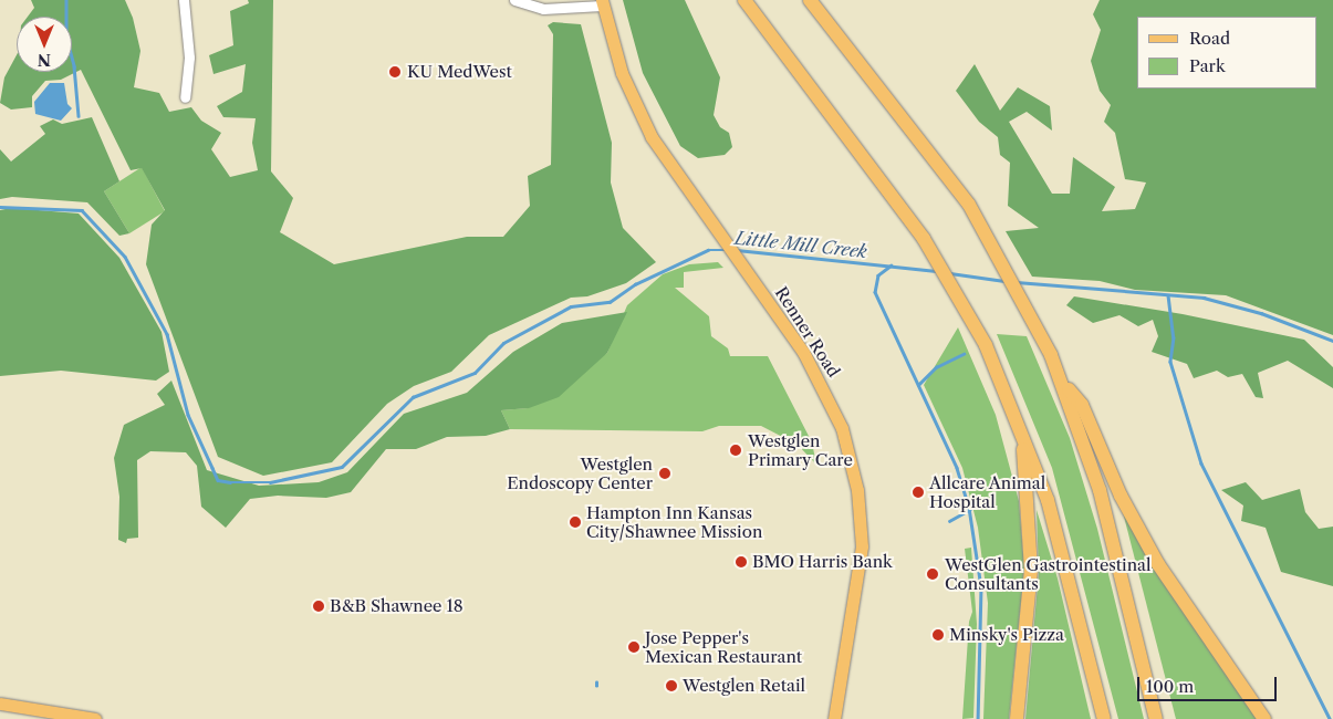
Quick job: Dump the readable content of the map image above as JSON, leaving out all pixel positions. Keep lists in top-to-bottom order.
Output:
{
  "streets": {
    "main road": ["Renner Road"]
  },
  "water": ["Little Mill Creek"],
  "places": [
    "KU MedWest",
    "Westglen Primary Care",
    "Westglen Endoscopy Center",
    "Allcare Animal Hospital",
    "Hampton Inn Kansas City/Shawnee Mission",
    "BMO Harris Bank",
    "WestGlen Gastrointestinal Consultants",
    "B&B Shawnee 18",
    "Minsky's Pizza",
    "Jose Pepper's Mexican Restaurant",
    "Westglen Retail"
  ],
  "legend": ["Road", "Park"],
  "scale_bar": "100 m",
  "north": "bottom"
}
